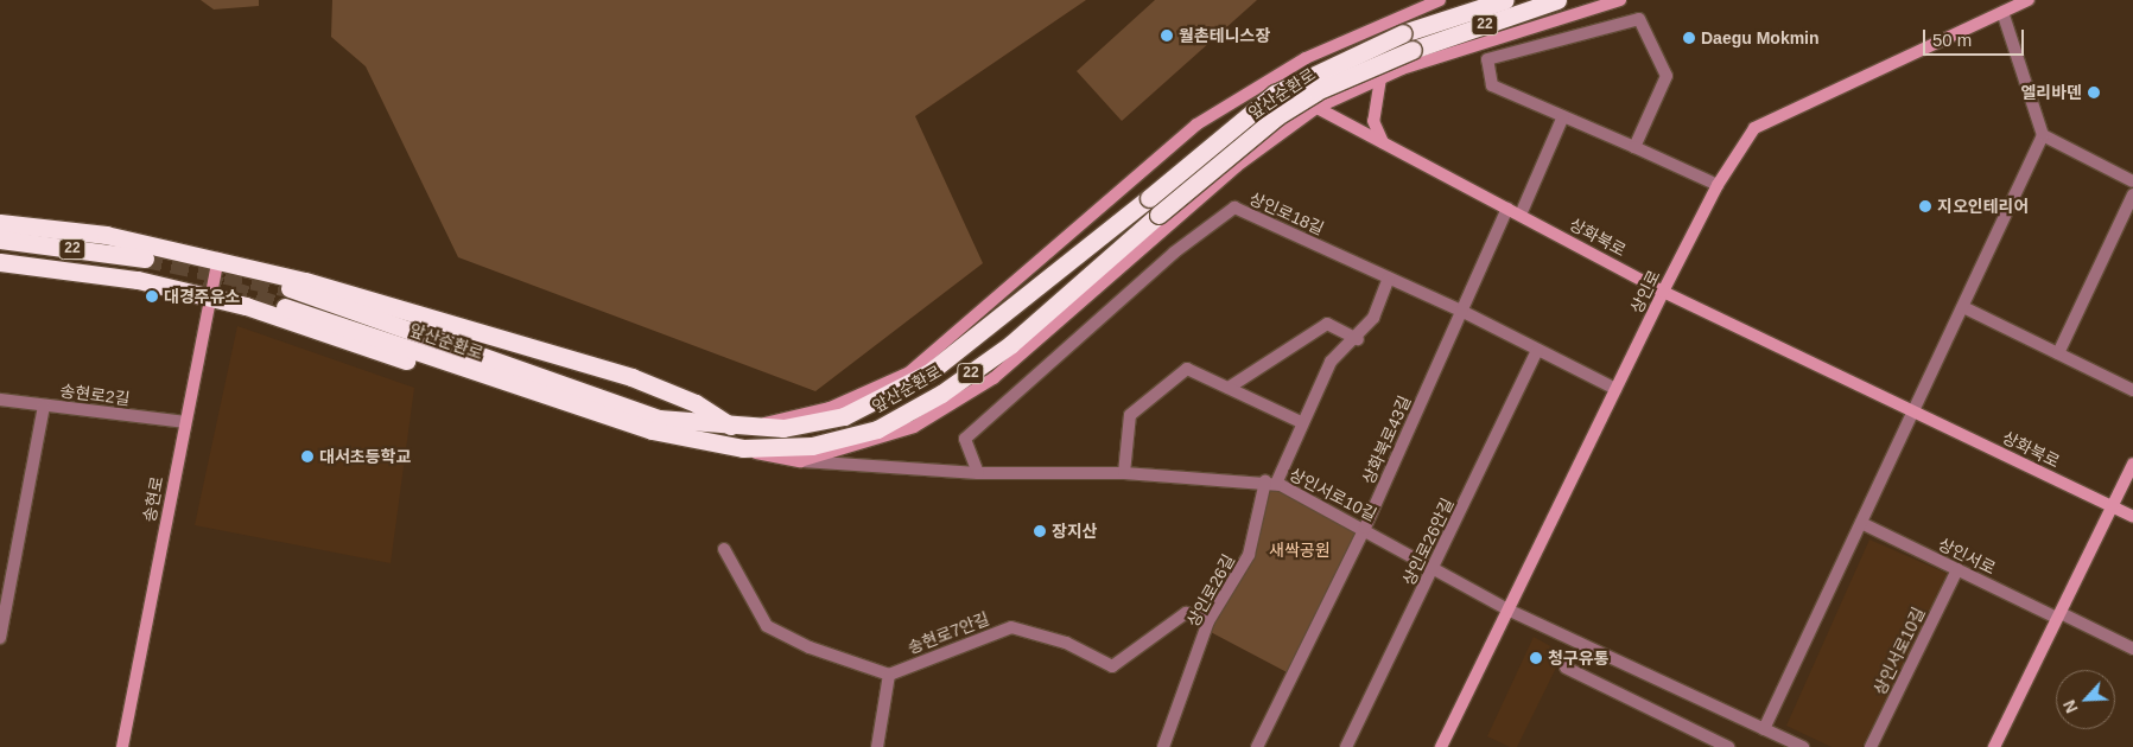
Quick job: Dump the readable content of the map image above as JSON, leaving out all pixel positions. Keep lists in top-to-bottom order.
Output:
{
  "streets": {
    "highway": ["22", "앞산순환로"],
    "street": [
      "상인로18길",
      "상화북로",
      "상인로",
      "송현로2길",
      "상화북로43길",
      "상인서로10길",
      "송현로",
      "상인로26안길",
      "상인서로",
      "상인로26길",
      "송현로7안길"
    ]
  },
  "crossings": [
    ["상인로18길", "상인로"],
    ["상인로18길", "상화북로43길"],
    ["상인로18길", "상인서로10길"],
    ["상인로18길", "상인로26안길"],
    ["상인로18길", "상인로26길"],
    ["상화북로", "상인로"],
    ["상화북로", "상화북로43길"],
    ["상인로", "상인서로10길"],
    ["송현로2길", "송현로"],
    ["상화북로43길", "상인서로10길"],
    ["상인서로10길", "상인로26안길"],
    ["상인서로10길", "상인서로"],
    ["상인서로10길", "상인로26길"],
    ["상인로26길", "송현로7안길"]
  ],
  "parks": ["새싹공원"],
  "places": [
    "월촌테니스장",
    "Daegu Mokmin",
    "엘리바덴",
    "지오인테리어",
    "대경주유소",
    "대서초등학교",
    "장지산",
    "청구유통"
  ],
  "scale_bar": "50 m",
  "north": "bottom left"
}
